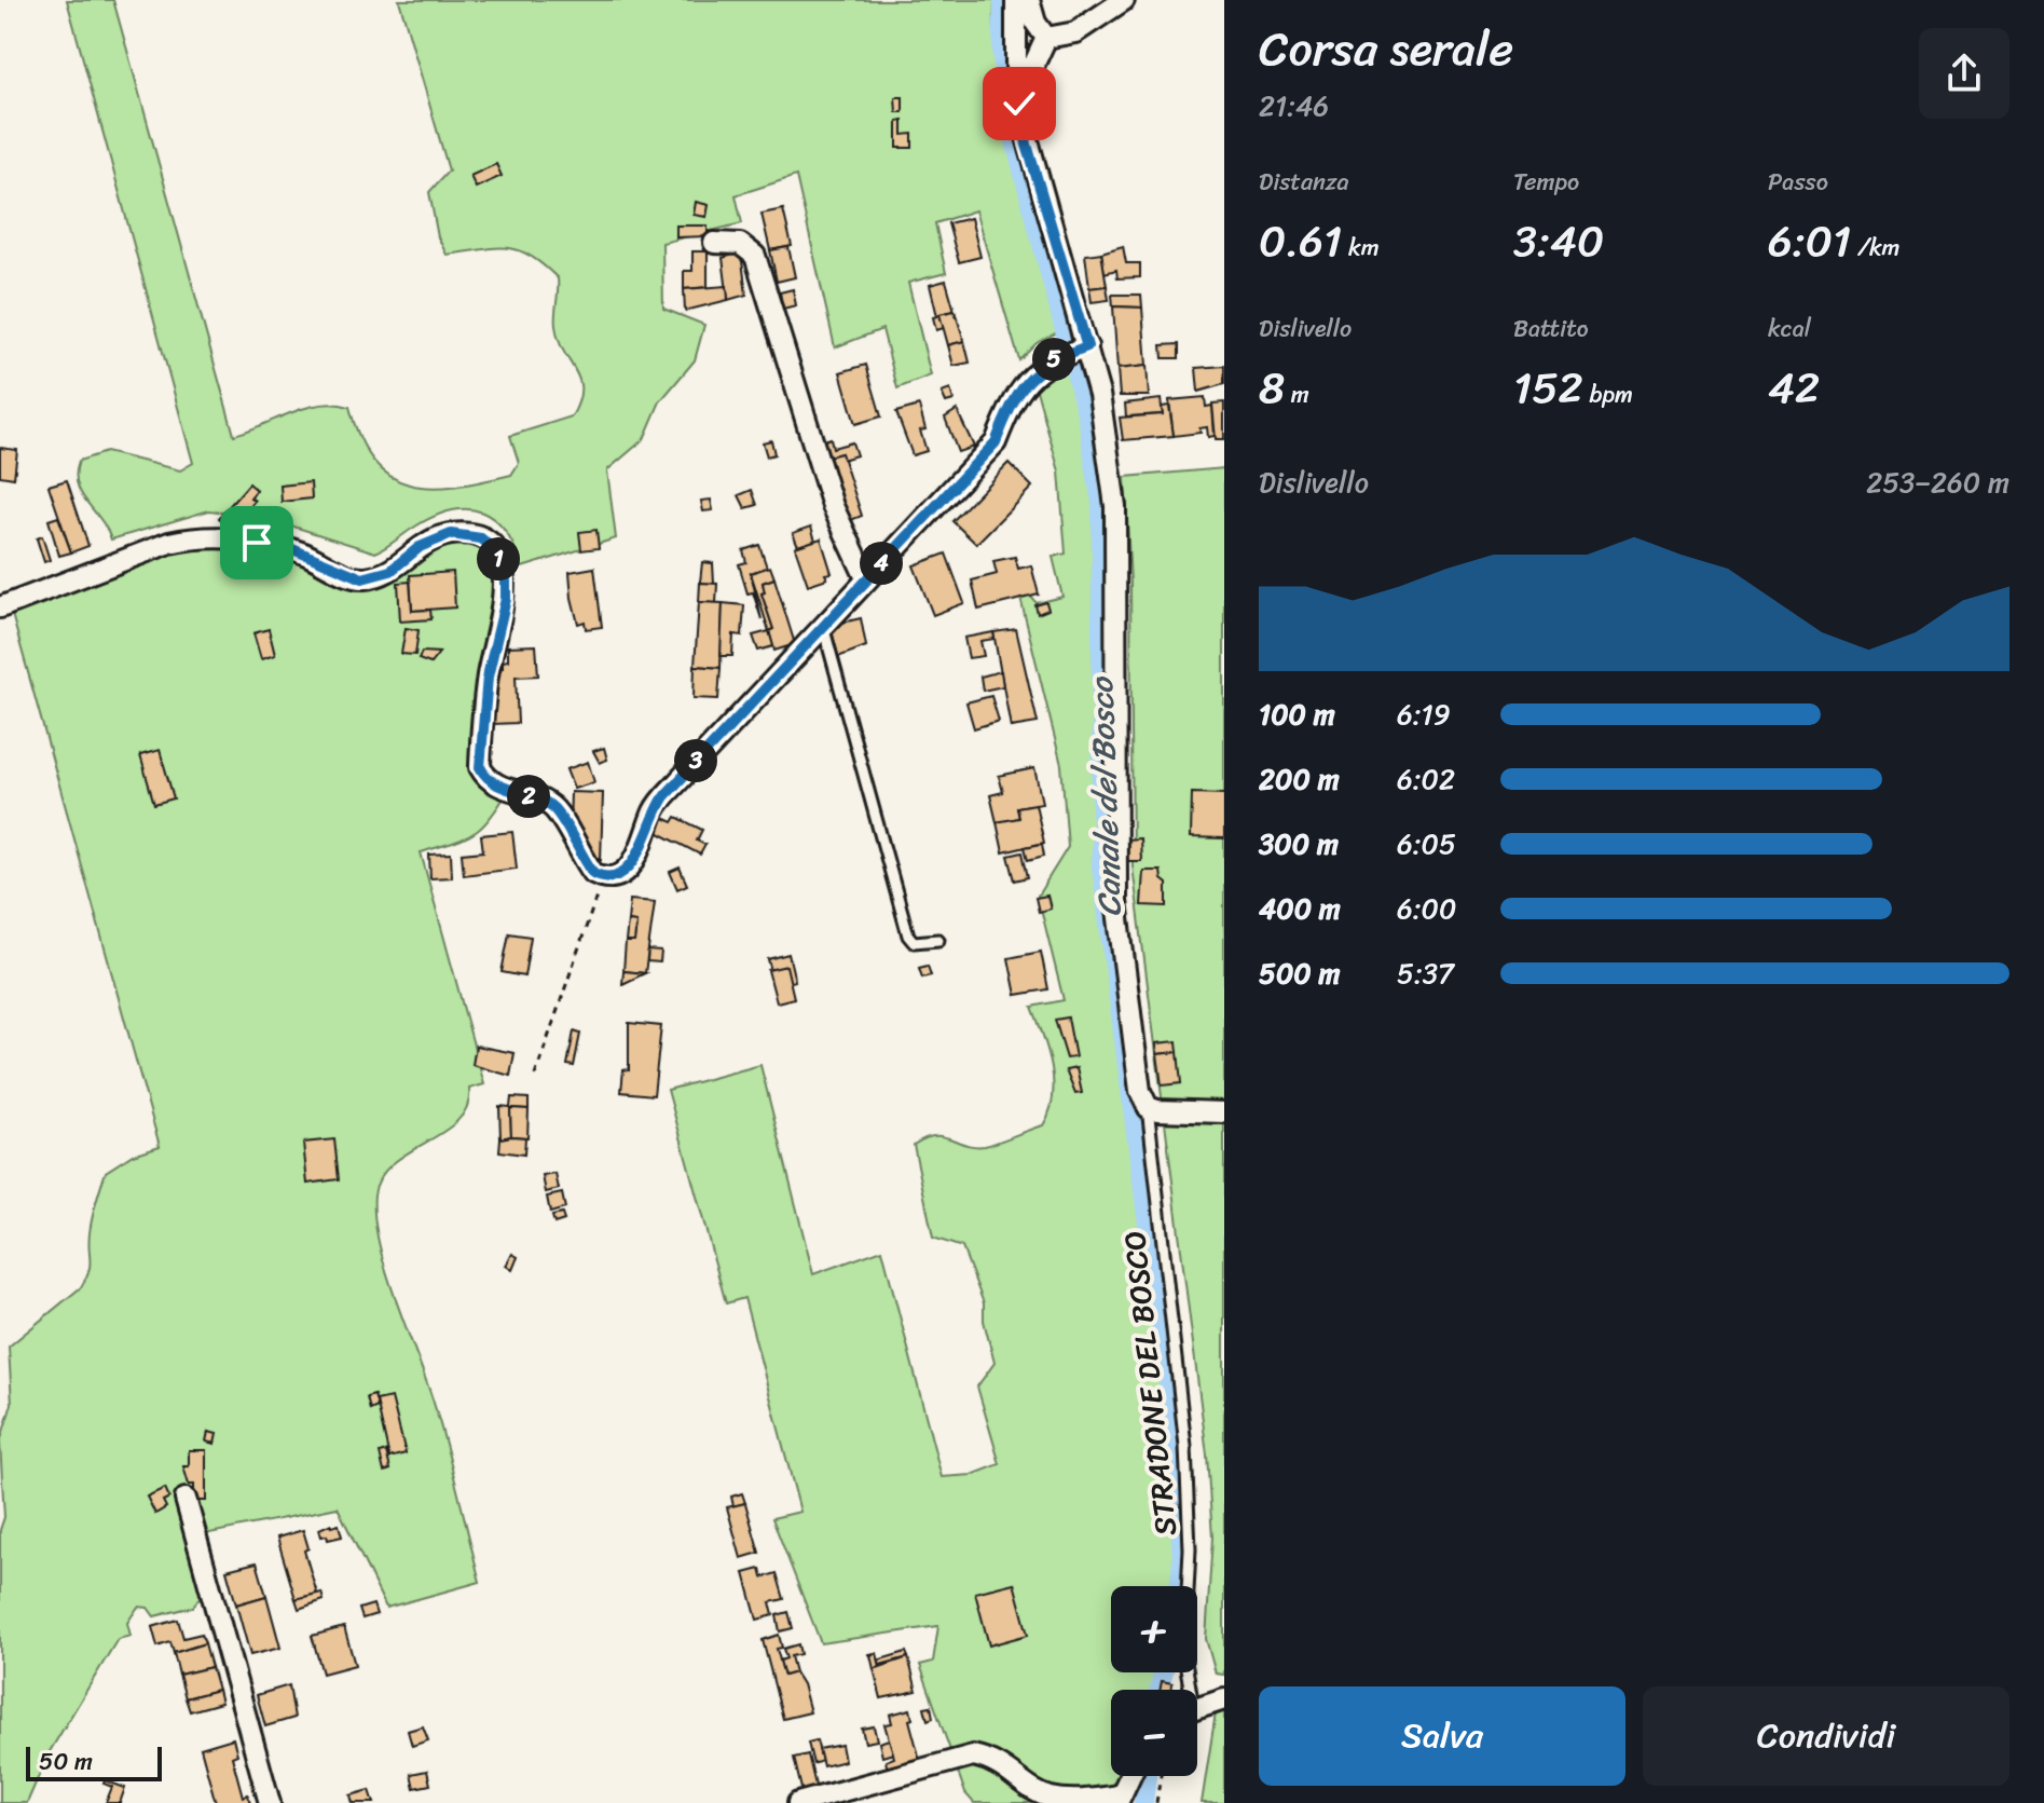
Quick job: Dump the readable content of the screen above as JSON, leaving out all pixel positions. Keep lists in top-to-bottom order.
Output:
{
  "streets": {
    "lane": ["STRADONE DEL BOSCO"]
  },
  "water": ["Canale del Bosco"],
  "scale_bar": "50 m",
  "page": {
    "heading": ["Corsa serale", "21:46"],
    "stats": [
      ["Distanza", "0.61 km"],
      ["Tempo", "3:40"],
      ["Passo", "6:01 /km"],
      ["Dislivello", "8 m"],
      ["Battito", "152 bpm"],
      ["kcal", "42"]
    ],
    "pins": [
      "5",
      "1",
      "4",
      "3",
      "2"
    ],
    "chart": ["Dislivello", "253–260 m"],
    "list": [
      {
        "name": "100 m",
        "note": "6:19"
      },
      {
        "name": "200 m",
        "note": "6:02"
      },
      {
        "name": "300 m",
        "note": "6:05"
      },
      {
        "name": "400 m",
        "note": "6:00"
      },
      {
        "name": "500 m",
        "note": "5:37"
      }
    ],
    "map_buttons": ["+", "−"],
    "buttons": ["Salva", "Condividi"],
    "scale": "50 m"
  }
}
